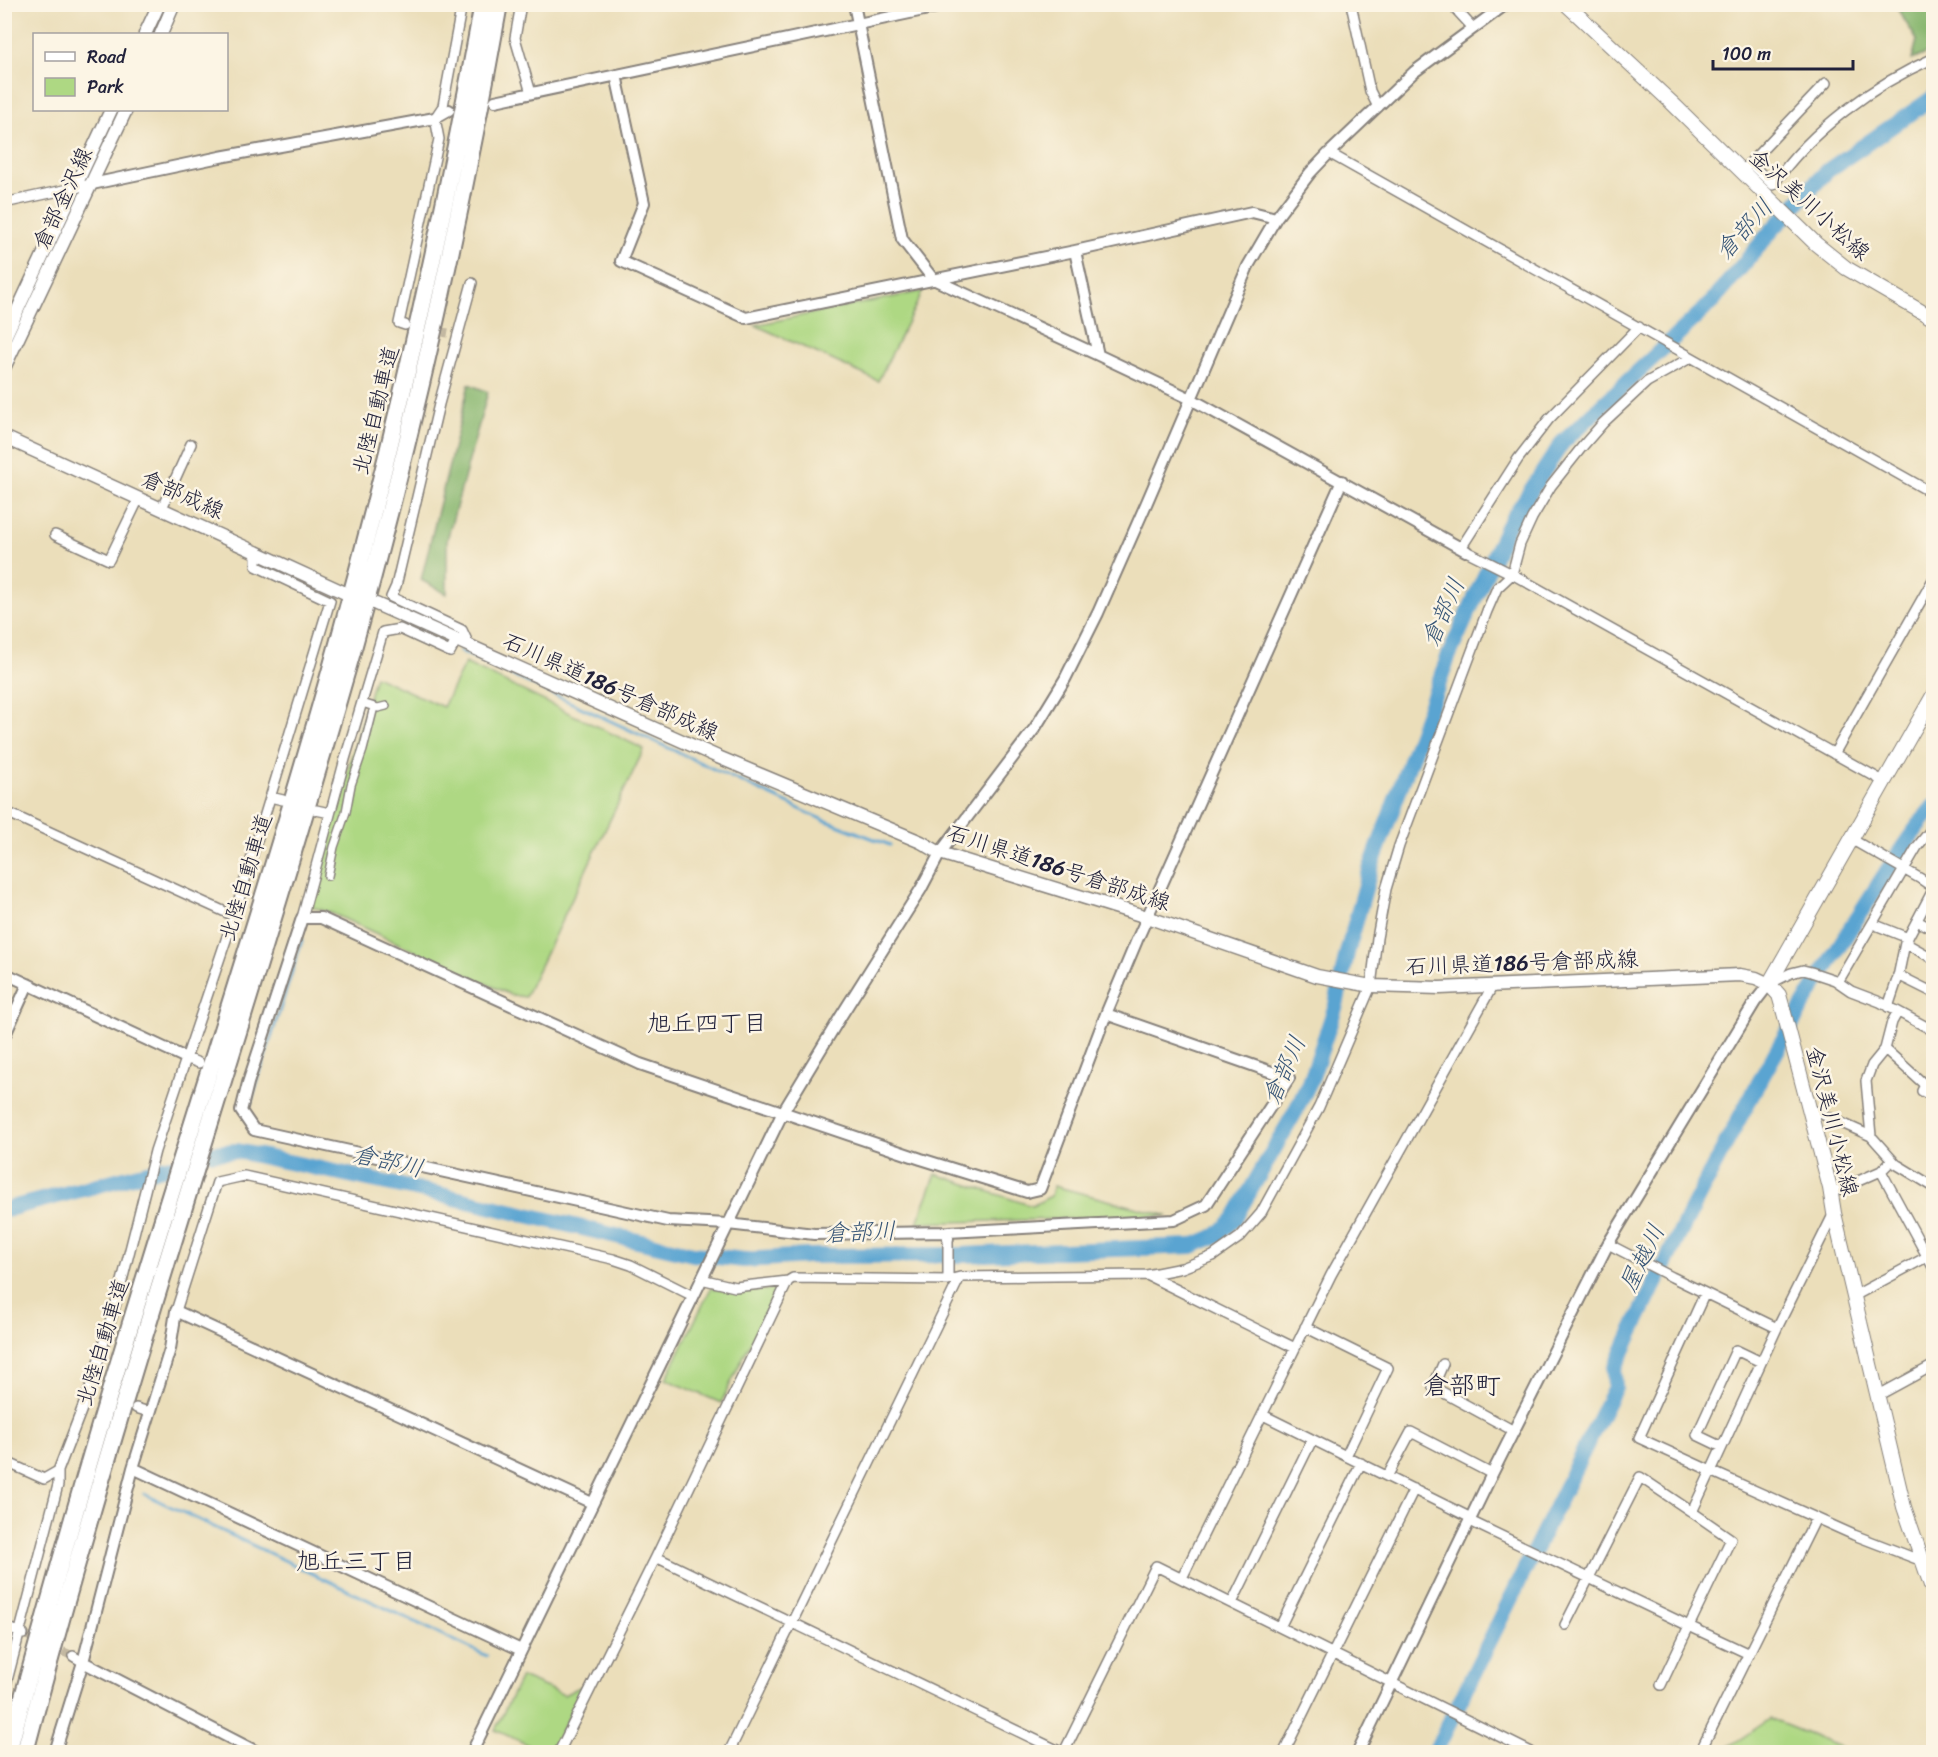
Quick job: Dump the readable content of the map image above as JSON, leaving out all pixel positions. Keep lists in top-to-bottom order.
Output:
{
  "streets": {
    "highway": ["北陸自動車道"],
    "main road": [
      "倉部金沢線",
      "金沢美川小松線",
      "倉部成線",
      "石川県道186号倉部成線"
    ]
  },
  "crossings": [
    ["金沢美川小松線", "石川県道186号倉部成線"]
  ],
  "districts": ["旭丘四丁目", "倉部町", "旭丘三丁目"],
  "water": ["倉部川", "屋越川"],
  "legend": ["Road", "Park"],
  "scale_bar": "100 m"
}
